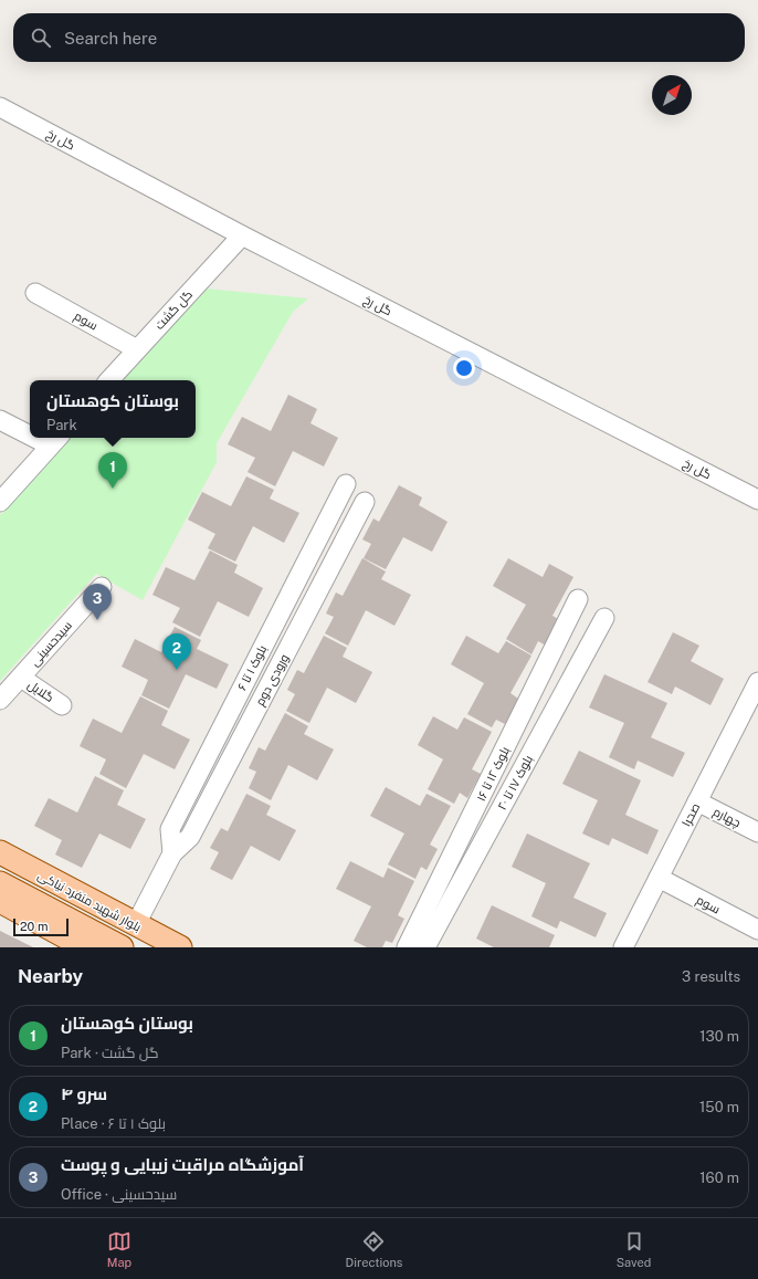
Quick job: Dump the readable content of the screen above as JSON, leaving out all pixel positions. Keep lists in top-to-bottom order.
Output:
{
  "streets": {
    "main road": ["بلوار شهید منفرد نیاکی"],
    "street": [
      "گل رخ",
      "گل گشت",
      "سوم",
      "سیدحسینی",
      "بلوک ۱ تا ۶",
      "ورودی دوم",
      "گلایل",
      "بلوک ۱۲ تا ۱۶",
      "بلوک ۱۷ تا ۲۰",
      "صحرا",
      "چهارم"
    ]
  },
  "crossings": [
    ["گل رخ", "گل گشت"],
    ["گل گشت", "سوم"],
    ["سوم", "صحرا"],
    ["سیدحسینی", "گلایل"],
    ["بلوک ۱ تا ۶", "ورودی دوم"],
    ["صحرا", "چهارم"]
  ],
  "scale_bar": "20 m",
  "north": "top right",
  "page": {
    "search": "Search here",
    "popup": ["بوستان کوهستان", "Park"],
    "pins": ["1", "3", "2"],
    "scale": "20 m",
    "heading": ["Nearby", "3 results"],
    "list": [
      {
        "mark": "1",
        "name": "بوستان کوهستان",
        "note": "Park · گل گشت",
        "value": "130 m"
      },
      {
        "mark": "2",
        "name": "سرو ۴",
        "note": "Place · بلوک ۱ تا ۶",
        "value": "150 m"
      },
      {
        "mark": "3",
        "name": "آموزشگاه مراقبت زیبایی و پوست",
        "note": "Office · سیدحسینی",
        "value": "160 m"
      }
    ],
    "nav": ["Map", "Directions", "Saved"]
  }
}
